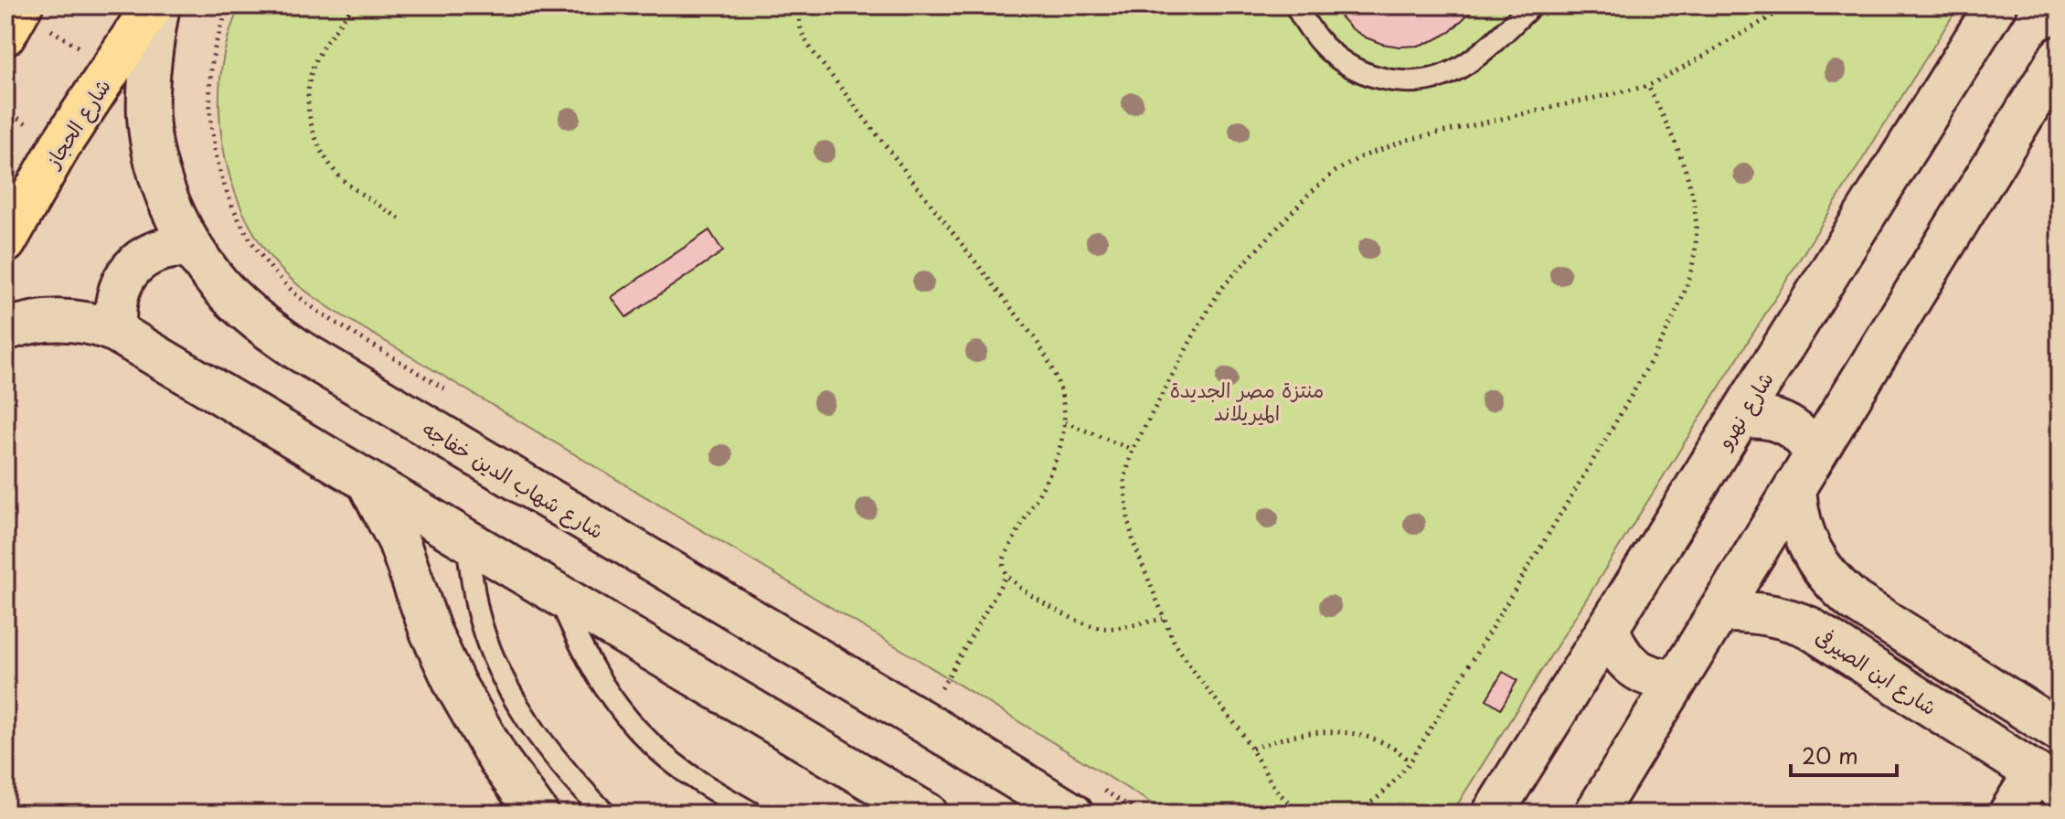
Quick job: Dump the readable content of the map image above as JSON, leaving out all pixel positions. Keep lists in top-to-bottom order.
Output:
{
  "streets": {
    "main road": ["شارع الحجاز"],
    "street": ["شارع نهرو", "شارع شهاب الدين خفاجه", "شارع ابن الصيرفى"]
  },
  "parks": ["منتزة مصر الجديدة الميريلاند"],
  "scale_bar": "20 m"
}
